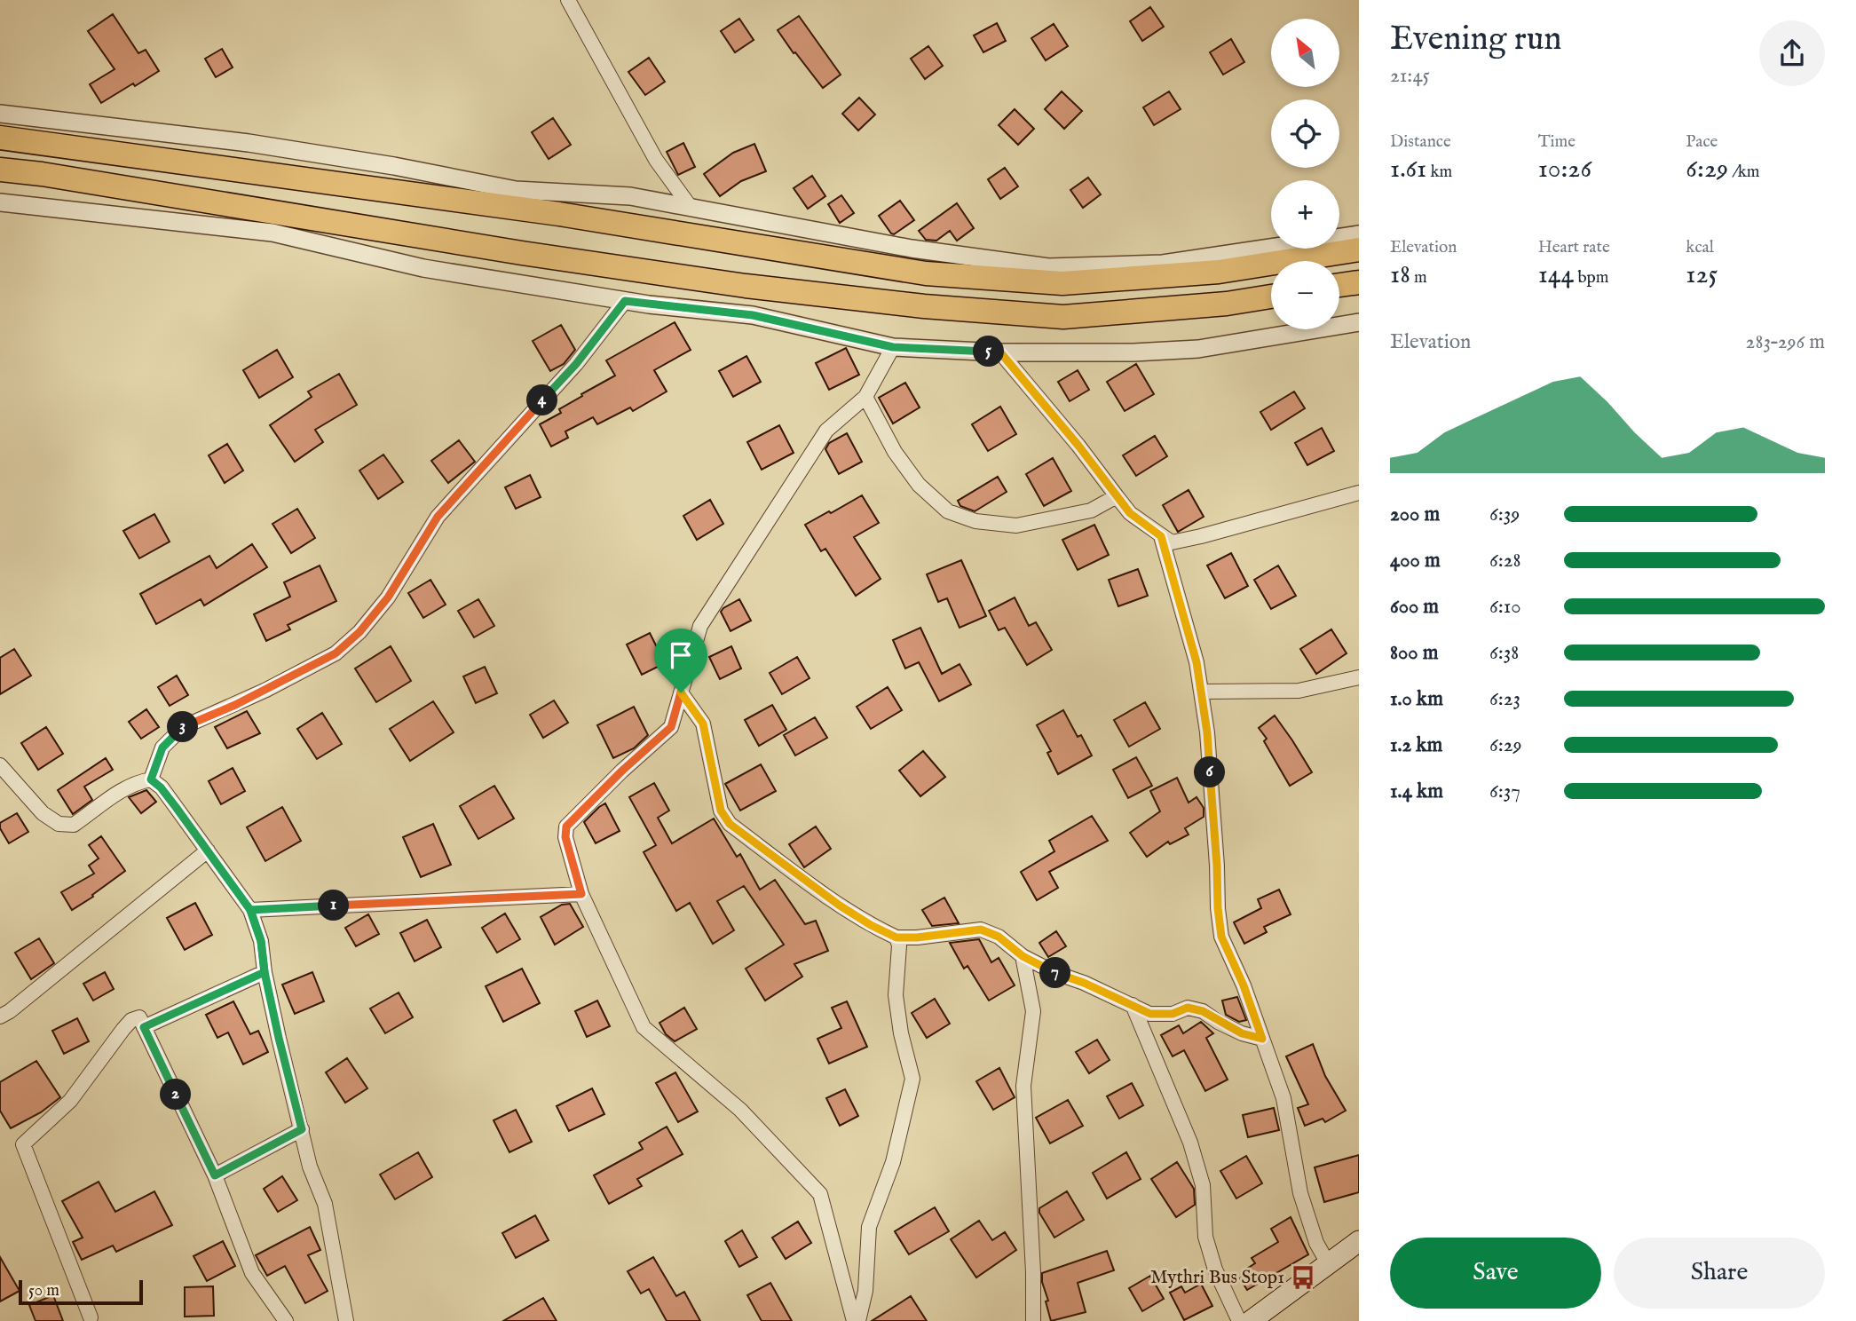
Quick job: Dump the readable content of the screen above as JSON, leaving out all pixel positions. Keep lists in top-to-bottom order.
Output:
{
  "places": {
    "bus stop": ["Mythri Bus Stop1"]
  },
  "scale_bar": "50 m",
  "north": "top left",
  "page": {
    "heading": ["Evening run", "21:45"],
    "map_buttons": ["+", "−"],
    "stats": [
      ["Distance", "1.61 km"],
      ["Time", "10:26"],
      ["Pace", "6:29 /km"],
      ["Elevation", "18 m"],
      ["Heart rate", "144 bpm"],
      ["kcal", "125"]
    ],
    "chart": ["Elevation", "283–296 m"],
    "pins": [
      "5",
      "4",
      "3",
      "6",
      "1",
      "7",
      "2"
    ],
    "list": [
      {
        "name": "200 m",
        "note": "6:39"
      },
      {
        "name": "400 m",
        "note": "6:28"
      },
      {
        "name": "600 m",
        "note": "6:10"
      },
      {
        "name": "800 m",
        "note": "6:38"
      },
      {
        "name": "1.0 km",
        "note": "6:23"
      },
      {
        "name": "1.2 km",
        "note": "6:29"
      },
      {
        "name": "1.4 km",
        "note": "6:37"
      }
    ],
    "buttons": ["Save", "Share"],
    "scale": "50 m"
  }
}
